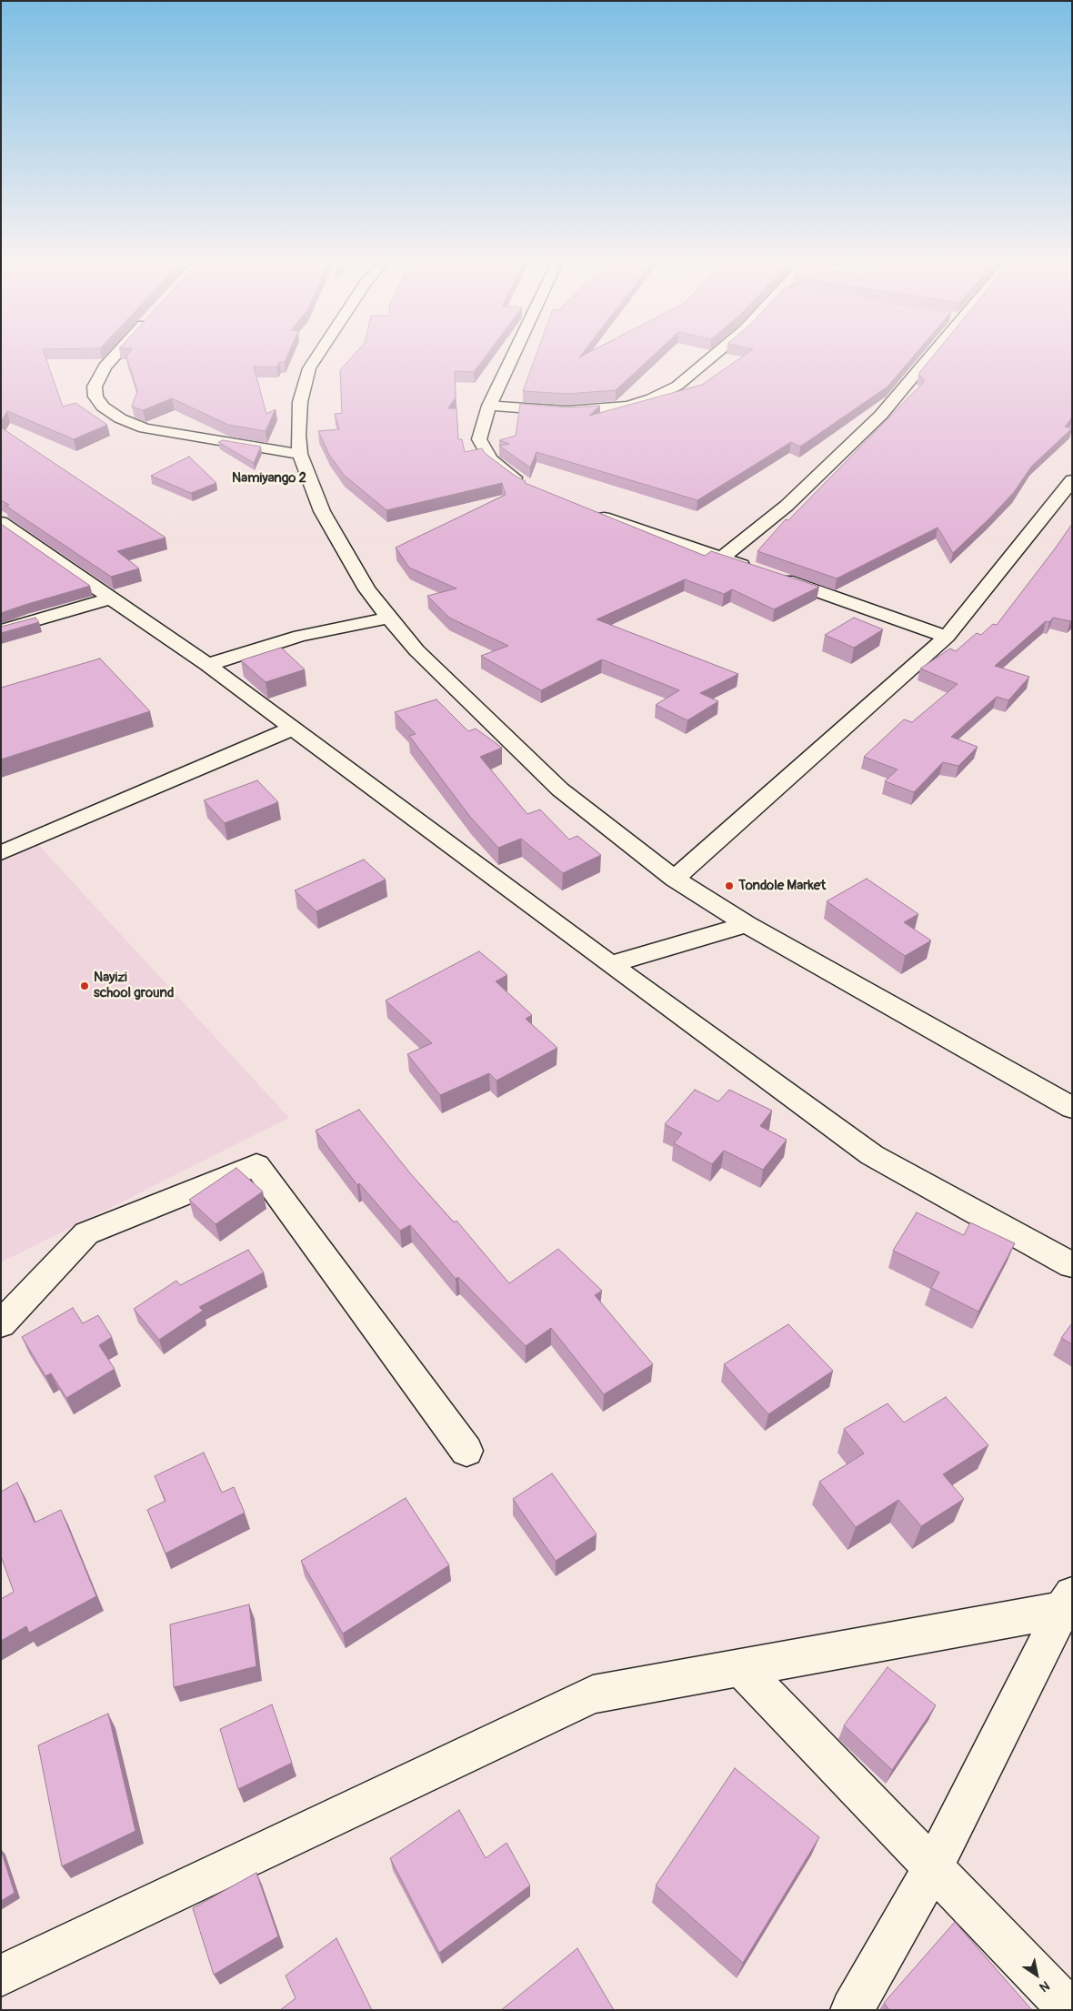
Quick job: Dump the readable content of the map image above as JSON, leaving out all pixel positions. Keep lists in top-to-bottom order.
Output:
{
  "districts": ["Namiyango 2"],
  "places": ["Tondole Market", "Nayizi school ground"],
  "north": "bottom right"
}
